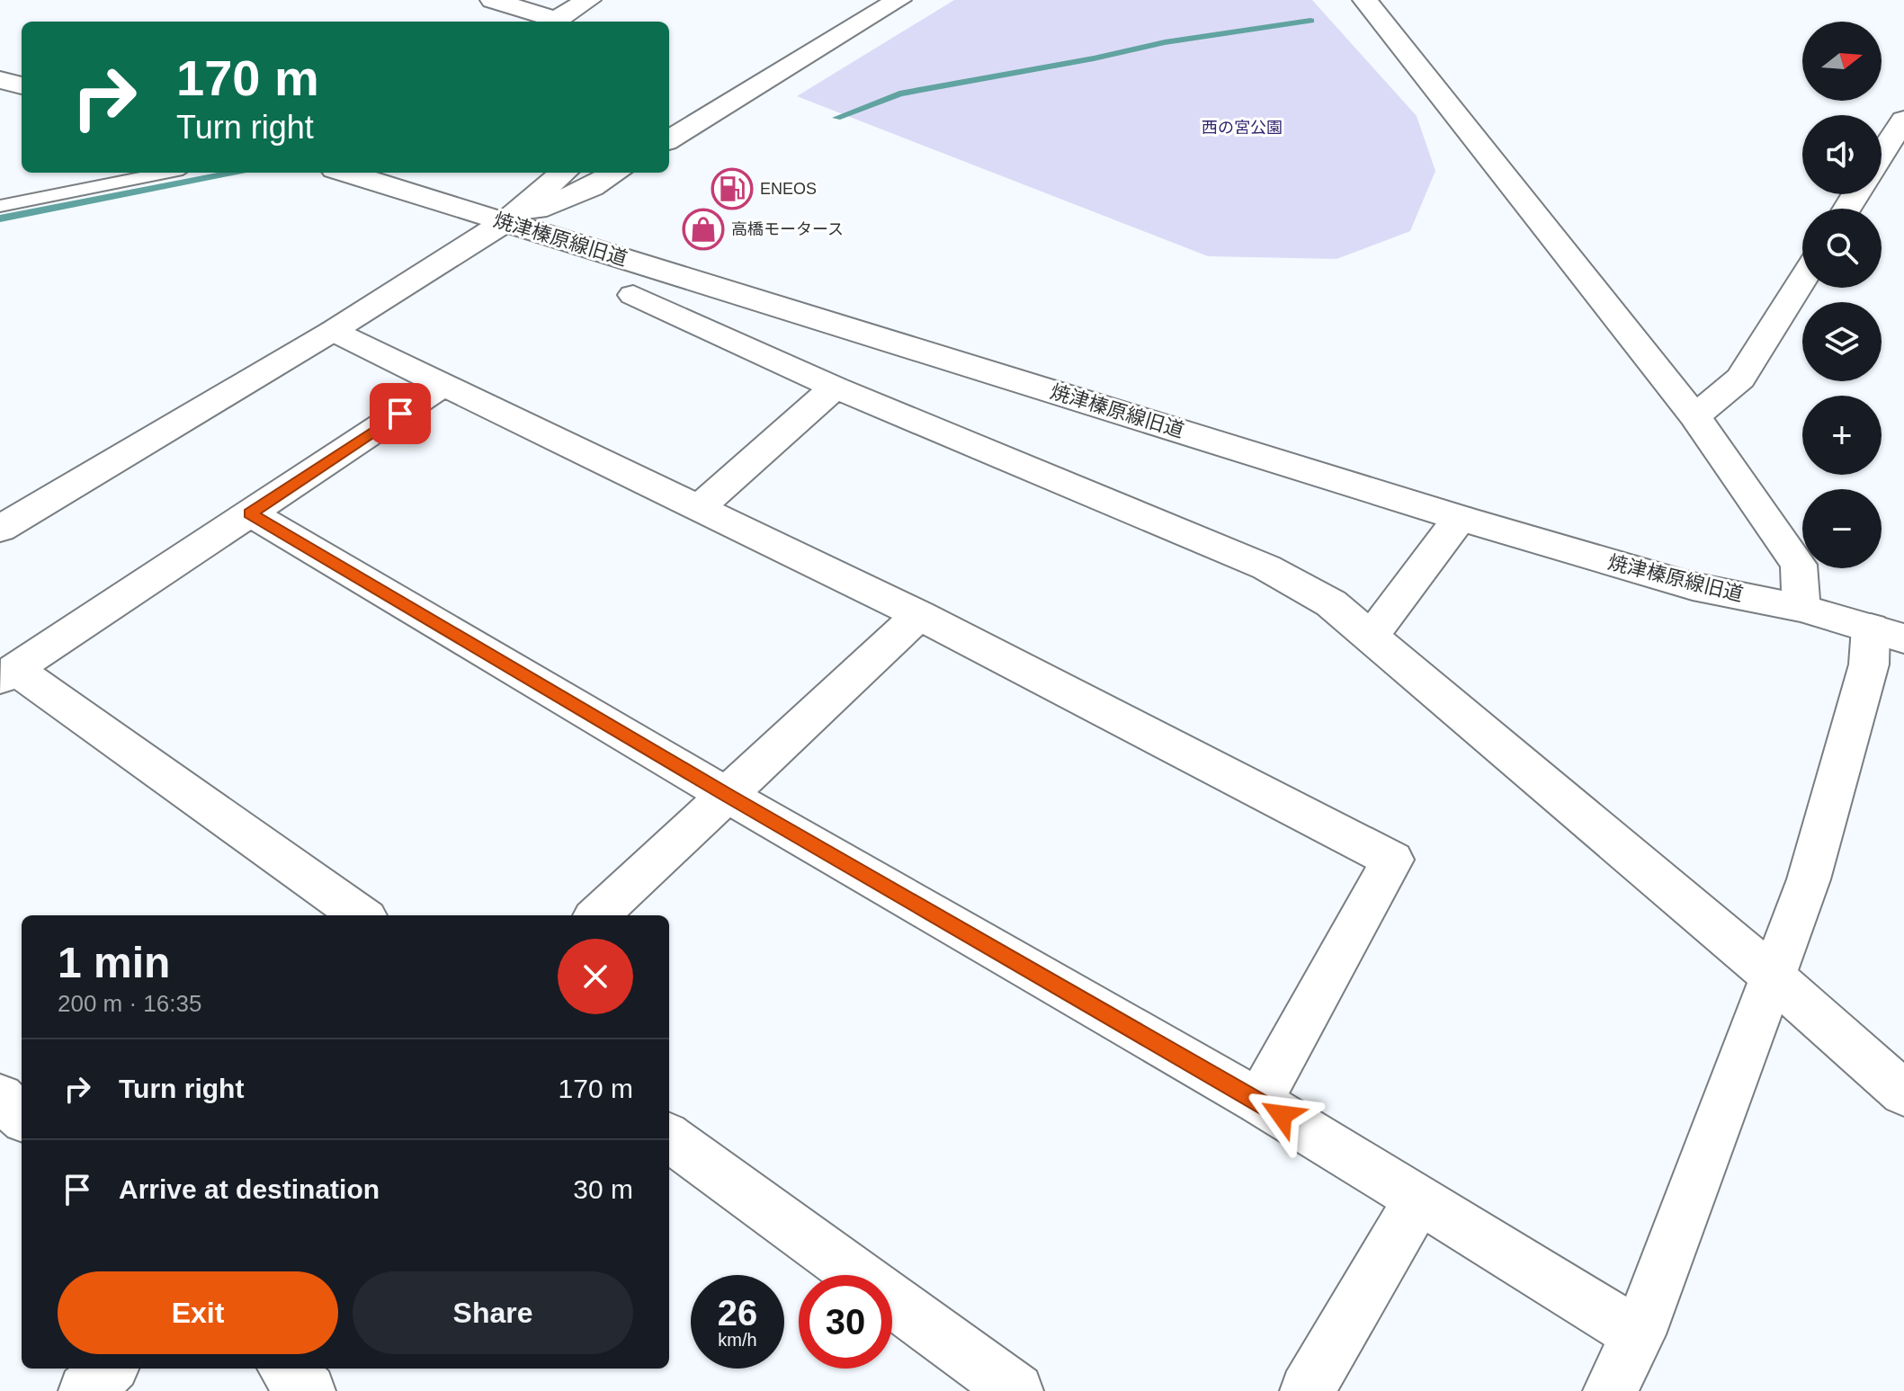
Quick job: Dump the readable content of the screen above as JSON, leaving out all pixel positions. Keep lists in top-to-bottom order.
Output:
{
  "streets": {
    "street": ["焼津榛原線旧道"]
  },
  "parks": ["西の宮公園"],
  "places": {
    "fuel station": ["ENEOS"],
    "shop": ["高橋モータース"]
  },
  "north": "right",
  "page": {
    "map_buttons": ["+", "−"],
    "turn": ["170 m", "Turn right"],
    "heading": ["1 min", "200 m · 16:35"],
    "list": [
      {
        "name": "Turn right",
        "value": "170 m"
      },
      {
        "name": "Arrive at destination",
        "value": "30 m"
      }
    ],
    "buttons": ["Exit", "Share"],
    "speed": "26 km/h",
    "limit": "30"
  }
}
